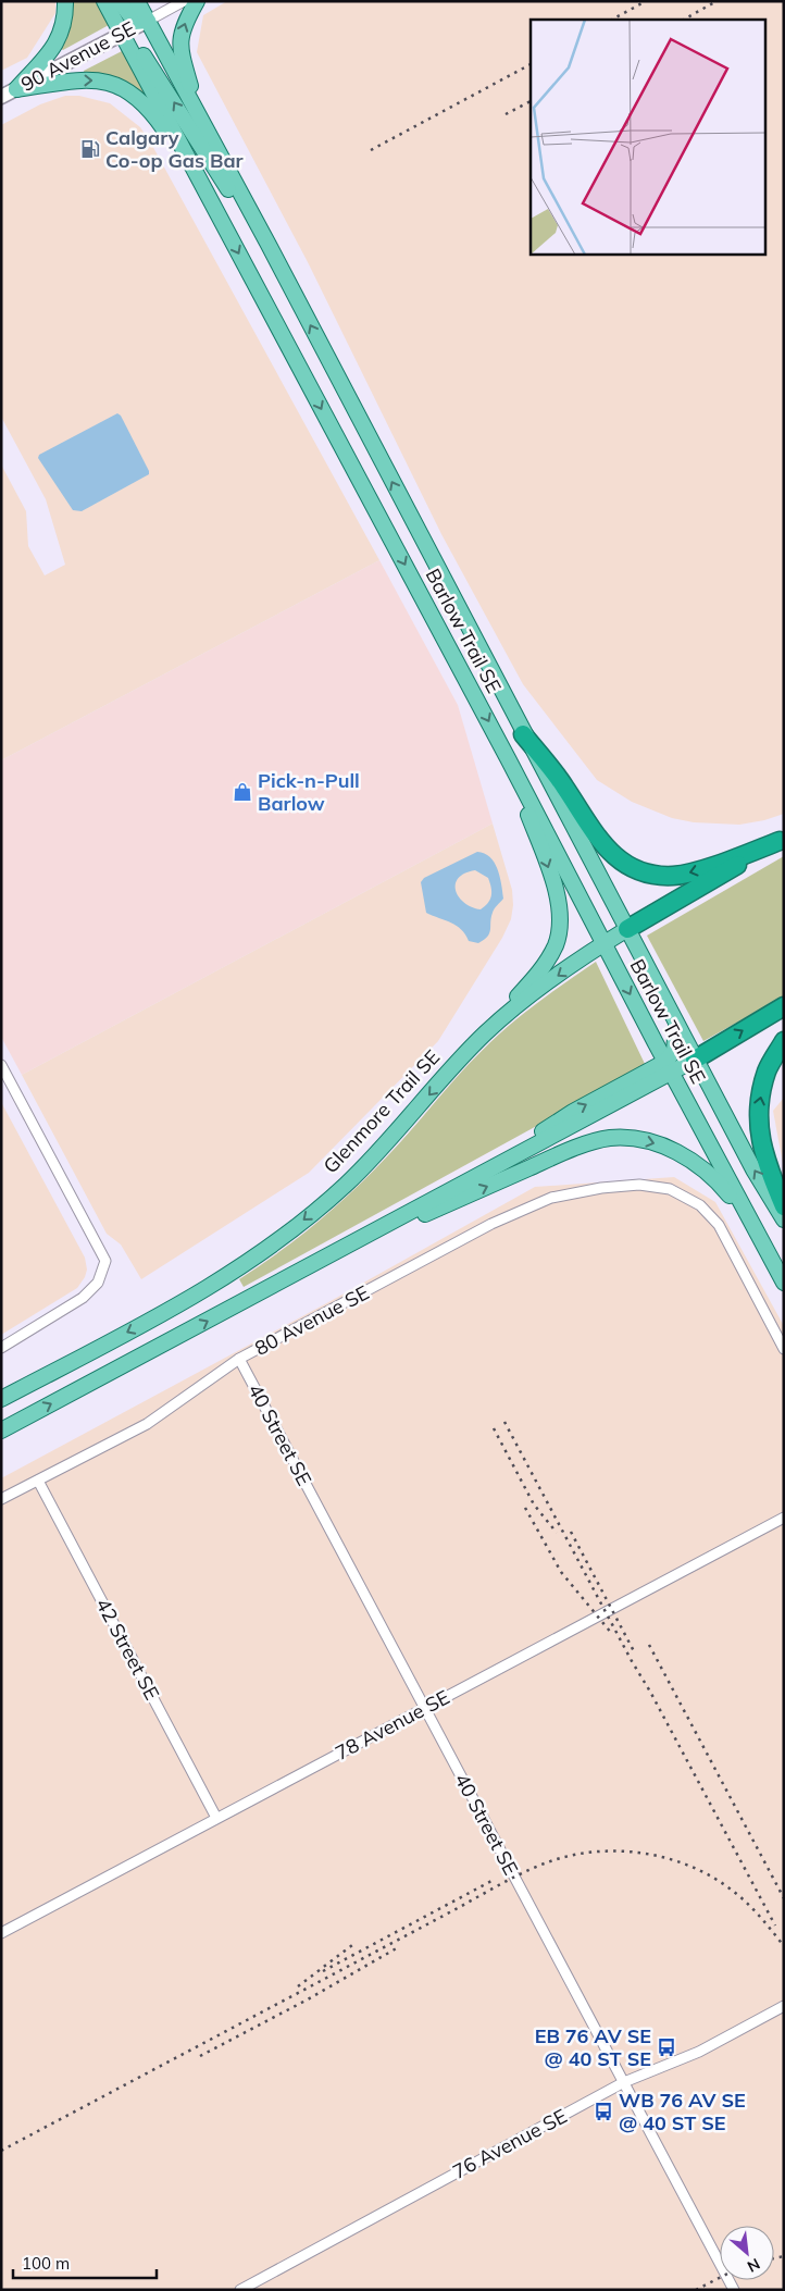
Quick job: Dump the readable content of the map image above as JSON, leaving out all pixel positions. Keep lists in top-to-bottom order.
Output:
{
  "streets": {
    "highway": ["Glenmore Trail SE"],
    "main road": ["Barlow Trail SE"],
    "street": [
      "90 Avenue SE",
      "80 Avenue SE",
      "40 Street SE",
      "42 Street SE",
      "78 Avenue SE",
      "76 Avenue SE"
    ]
  },
  "crossings": [
    ["90 Avenue SE", "Barlow Trail SE"],
    ["Barlow Trail SE", "Glenmore Trail SE"],
    ["80 Avenue SE", "40 Street SE"],
    ["80 Avenue SE", "42 Street SE"],
    ["40 Street SE", "78 Avenue SE"],
    ["40 Street SE", "76 Avenue SE"],
    ["42 Street SE", "78 Avenue SE"]
  ],
  "one_way": ["Glenmore Trail SE"],
  "places": {
    "fuel station": ["Calgary Co-op Gas Bar"],
    "shop": ["Pick-n-Pull Barlow"],
    "bus stop": ["EB 76 AV SE @ 40 ST SE", "WB 76 AV SE @ 40 ST SE"]
  },
  "scale_bar": "100 m",
  "north": "bottom right"
}
